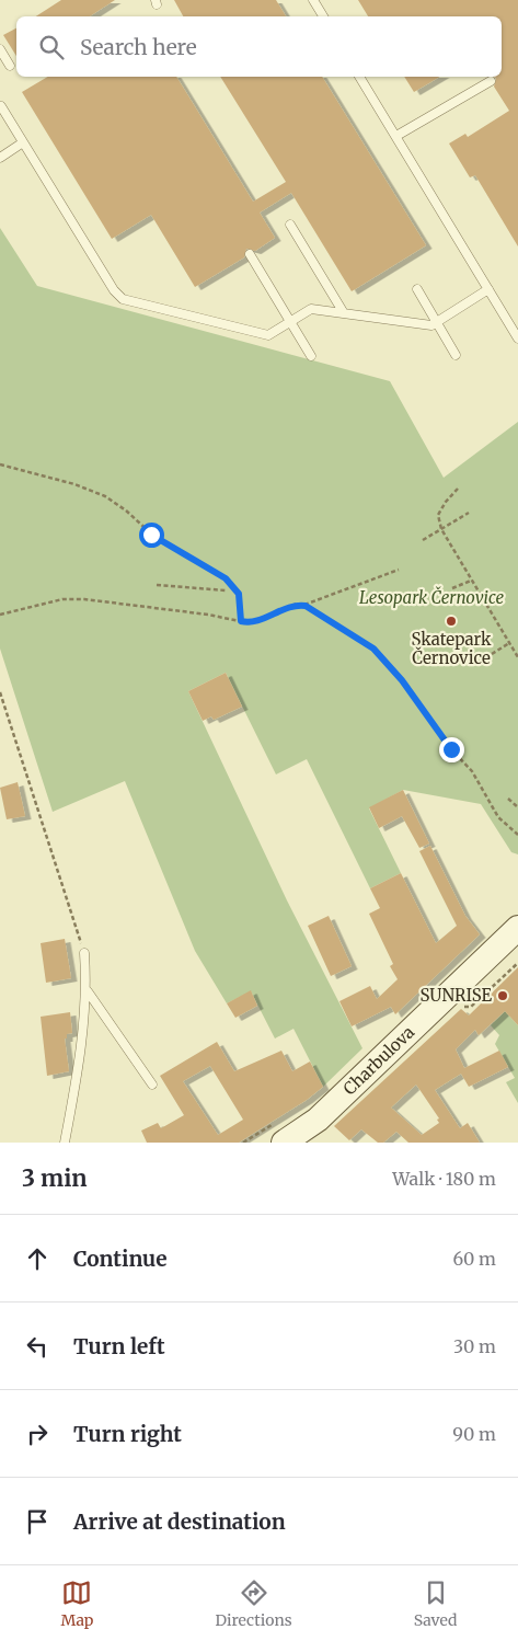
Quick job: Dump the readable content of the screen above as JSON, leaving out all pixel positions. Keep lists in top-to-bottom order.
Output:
{
  "streets": {
    "street": ["Charbulova"]
  },
  "parks": ["Lesopark Černovice"],
  "places": ["Skatepark Černovice", "SUNRISE"],
  "page": {
    "search": "Search here",
    "heading": ["3 min", "Walk · 180 m"],
    "list": [
      ["Continue", "60 m"],
      ["Turn left", "30 m"],
      ["Turn right", "90 m"],
      "Arrive at destination"
    ],
    "nav": ["Map", "Directions", "Saved"]
  }
}
